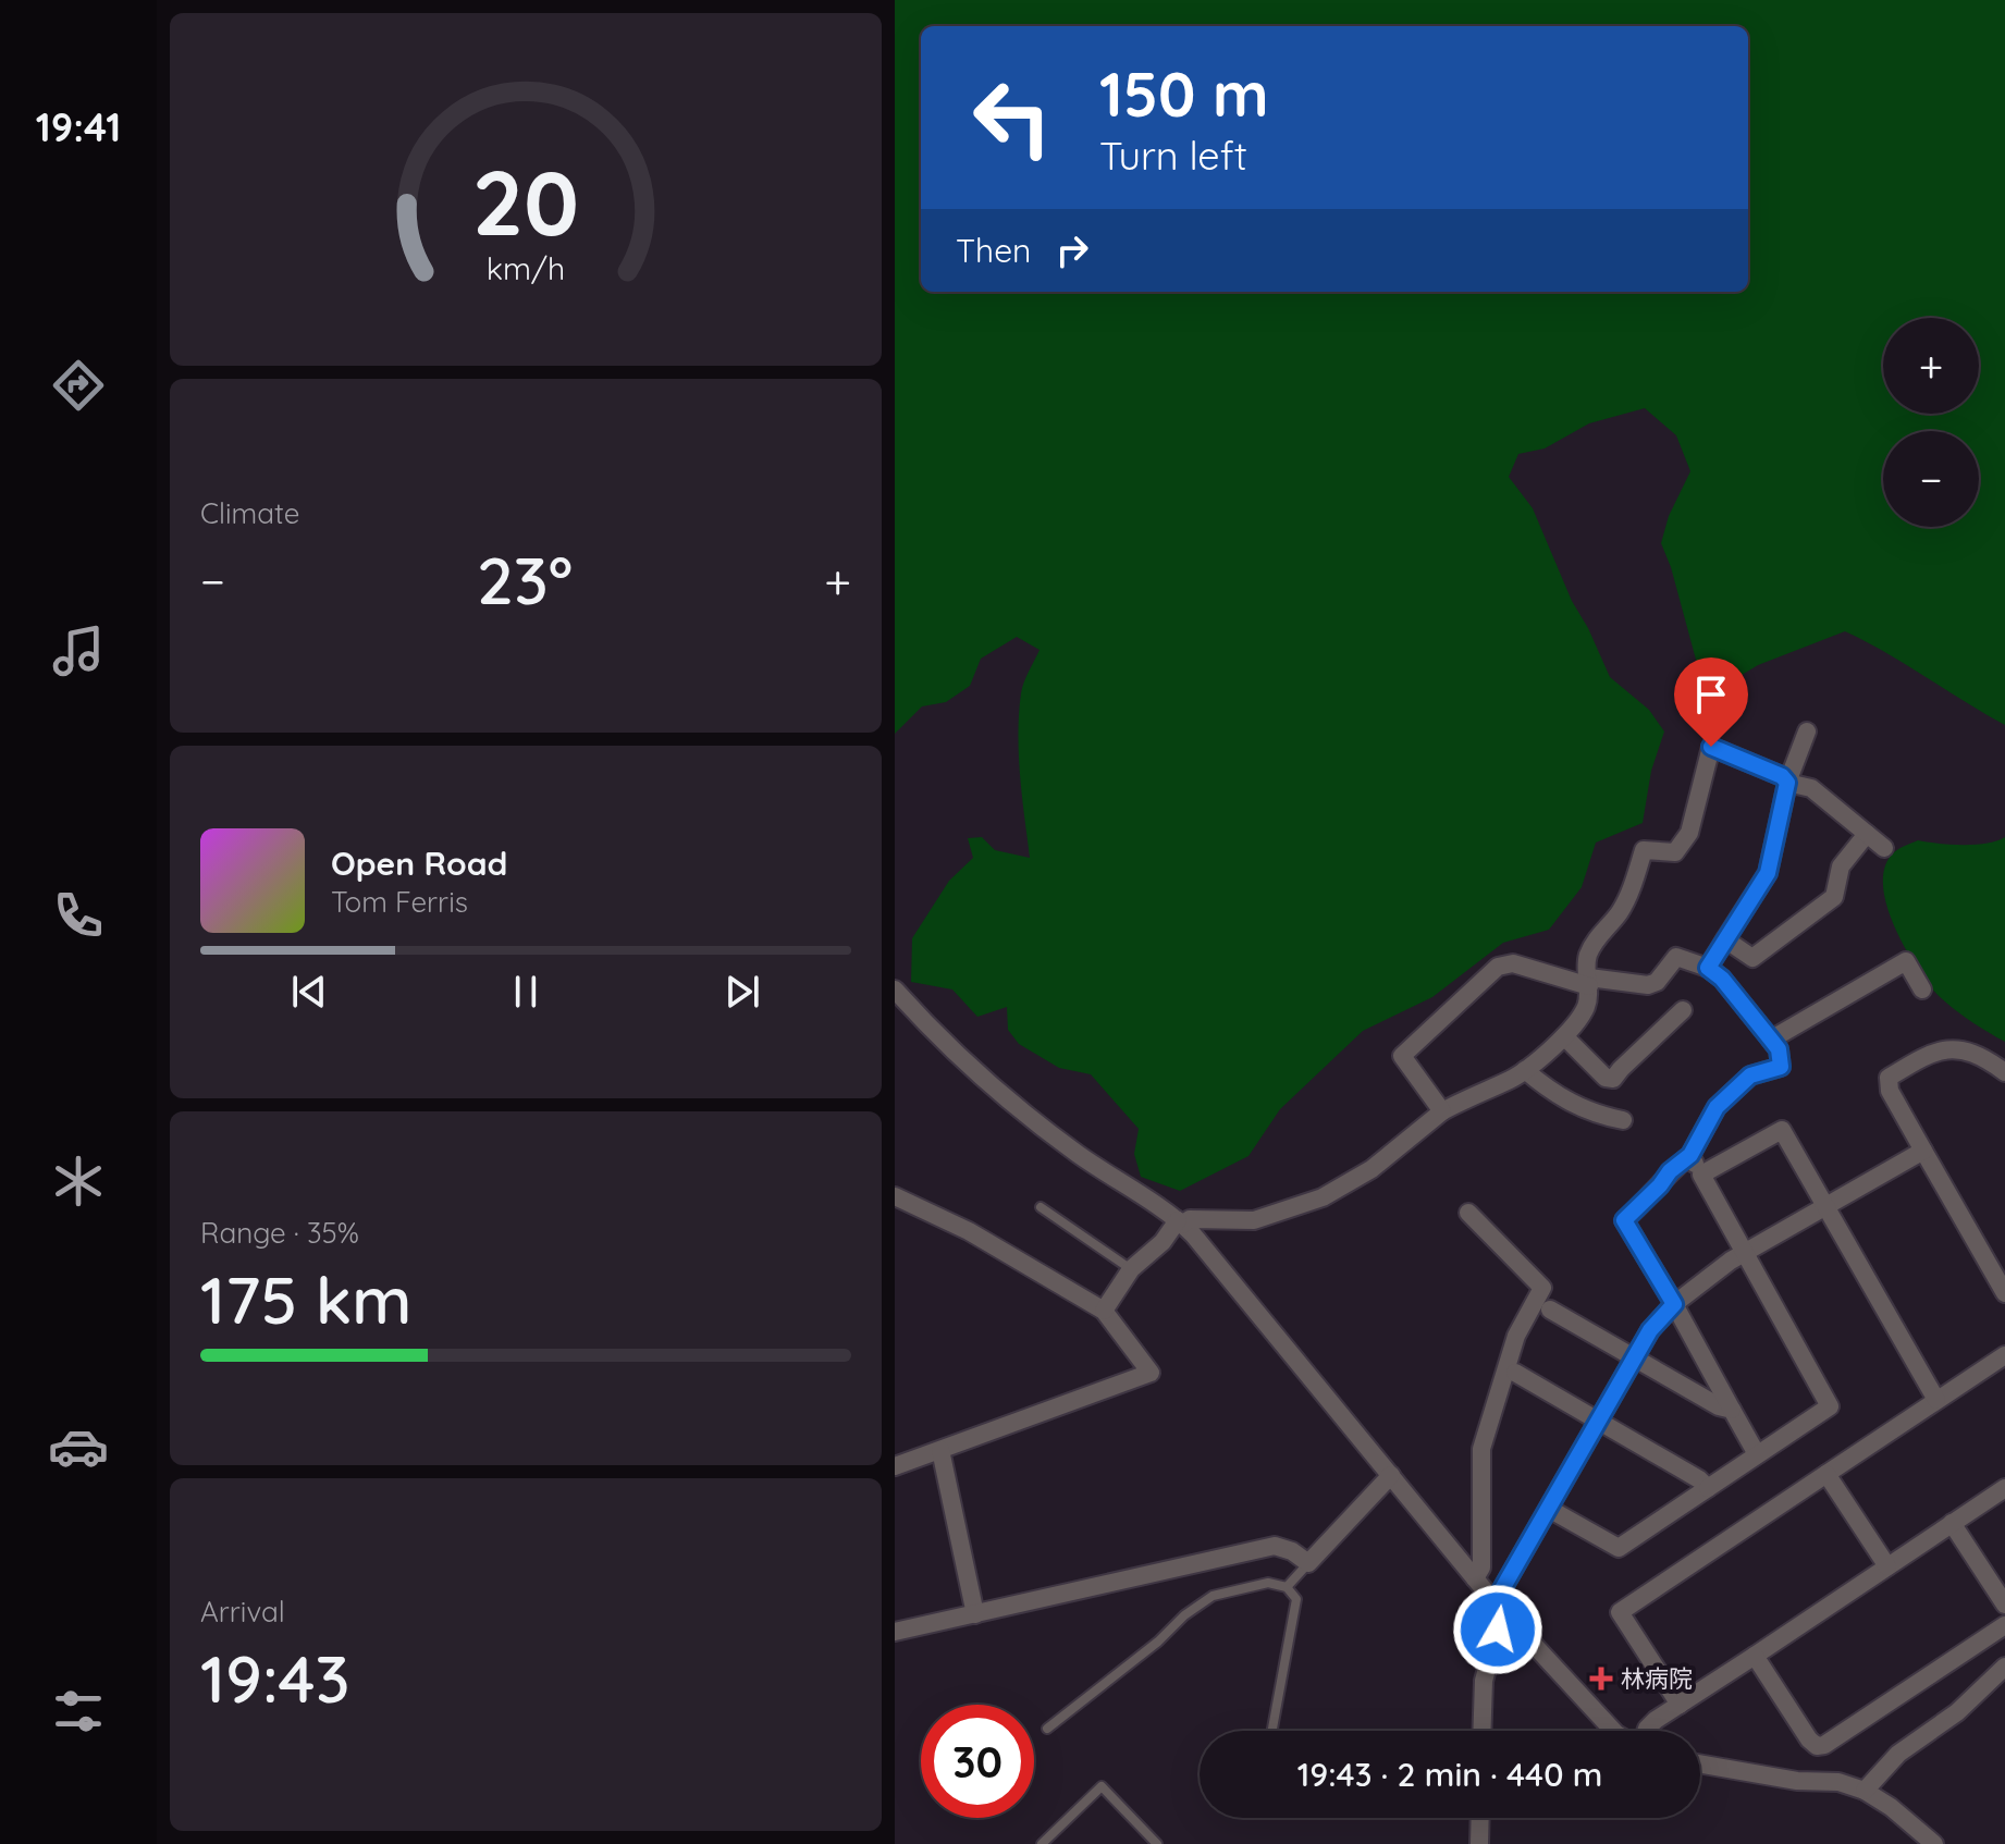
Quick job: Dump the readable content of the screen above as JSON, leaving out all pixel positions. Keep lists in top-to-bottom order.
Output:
{
  "places": {
    "health": ["林病院"]
  },
  "page": {
    "tabs": "19:41",
    "turn": ["150 m", "Turn left"],
    "then": "Then",
    "map_buttons": ["+", "−"],
    "tile": [
      "Climate",
      ["Range · 35%", "175 km"],
      ["Arrival", "19:43"]
    ],
    "heat": ["−", "23°", "+"],
    "song": ["Open Road", "Tom Ferris"],
    "limit": "30",
    "trip": "19:43 · 2 min · 440 m",
    "gauge": ["20", "km/h"]
  }
}
